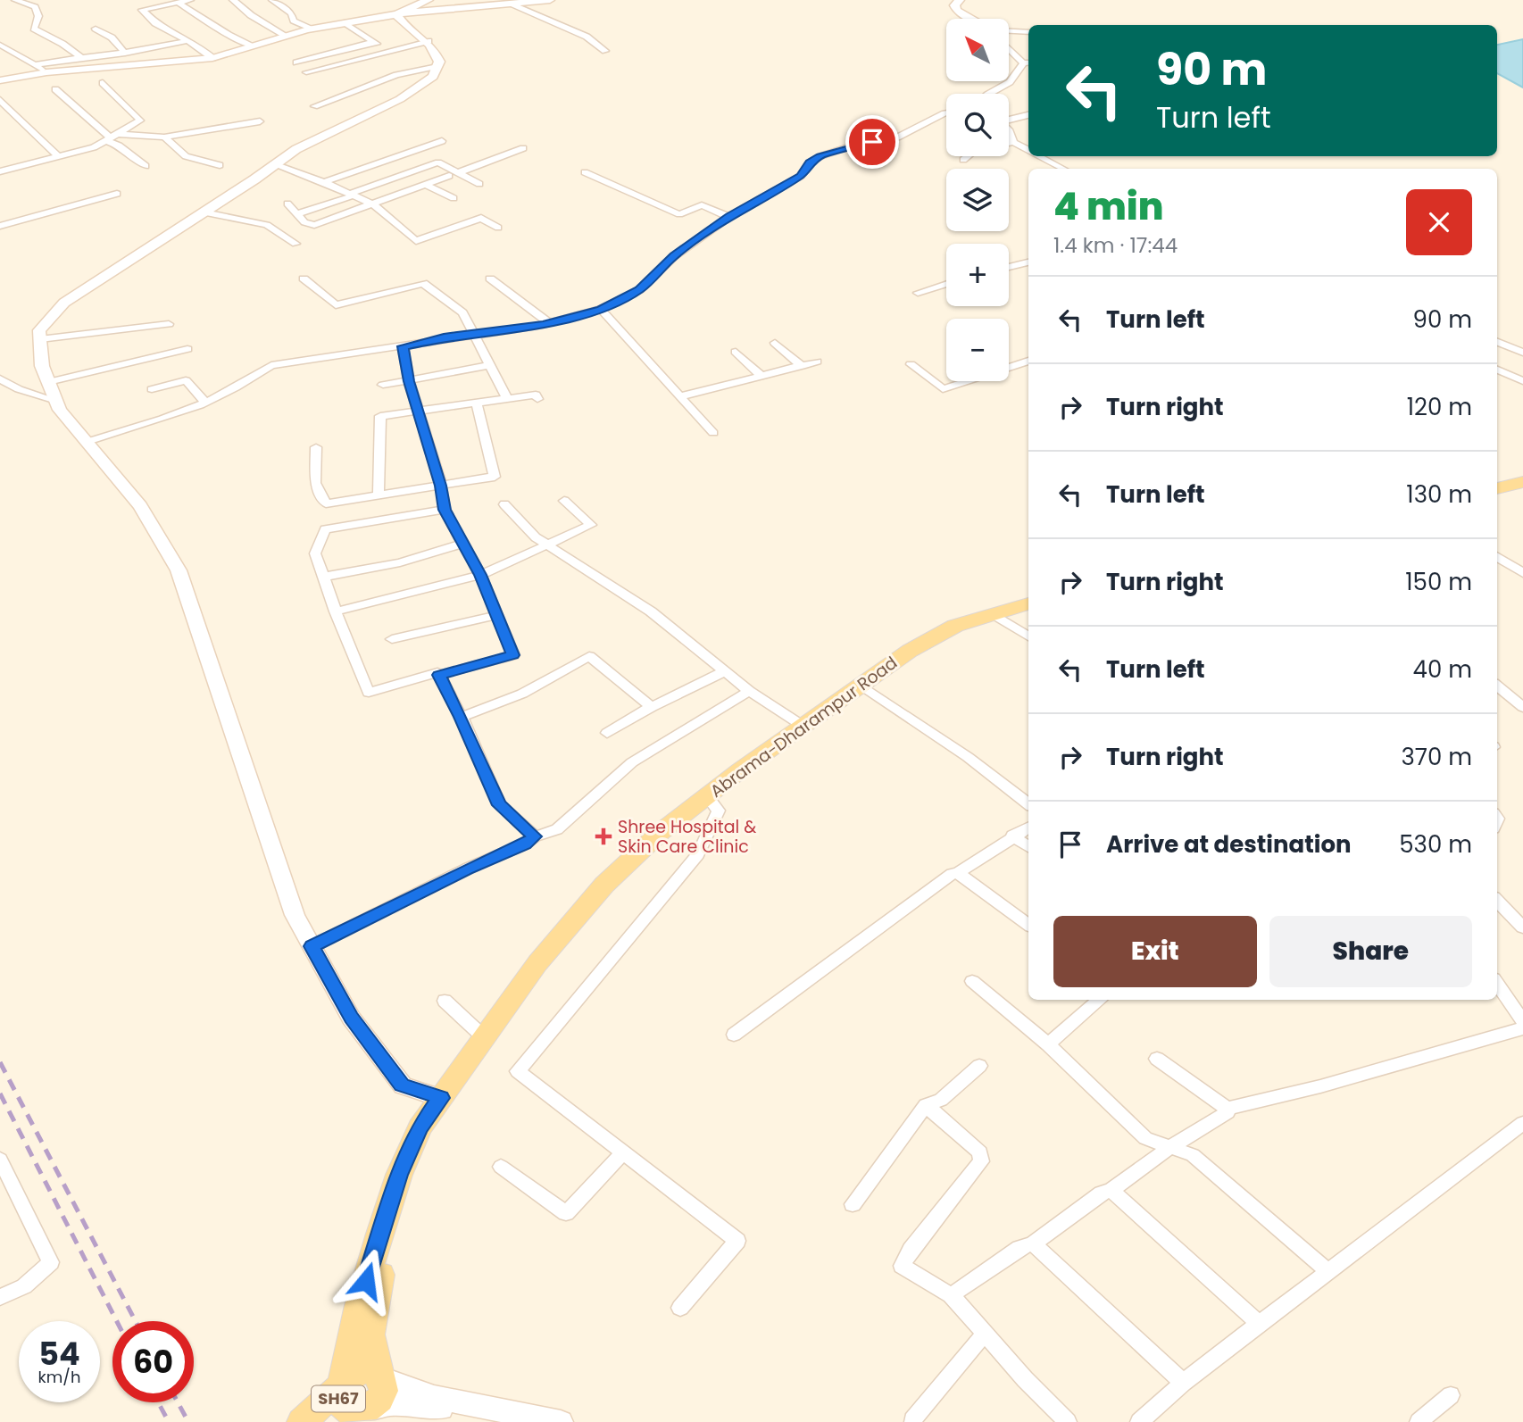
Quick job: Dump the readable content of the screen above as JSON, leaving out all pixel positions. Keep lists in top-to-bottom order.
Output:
{
  "streets": {
    "main road": ["Abrama-Dharampur Road", "SH67"]
  },
  "crossings": [
    ["Abrama-Dharampur Road", "SH67"]
  ],
  "places": {
    "health": ["Shree Hospital & Skin Care Clinic"]
  },
  "north": "top left",
  "page": {
    "map_buttons": ["+", "−"],
    "turn": ["90 m", "Turn left"],
    "heading": ["4 min", "1.4 km · 17:44"],
    "list": [
      {
        "name": "Turn left",
        "value": "90 m"
      },
      {
        "name": "Turn right",
        "value": "120 m"
      },
      {
        "name": "Turn left",
        "value": "130 m"
      },
      {
        "name": "Turn right",
        "value": "150 m"
      },
      {
        "name": "Turn left",
        "value": "40 m"
      },
      {
        "name": "Turn right",
        "value": "370 m"
      },
      {
        "name": "Arrive at destination",
        "value": "530 m"
      }
    ],
    "buttons": ["Exit", "Share"],
    "speed": "54 km/h",
    "limit": "60"
  }
}
